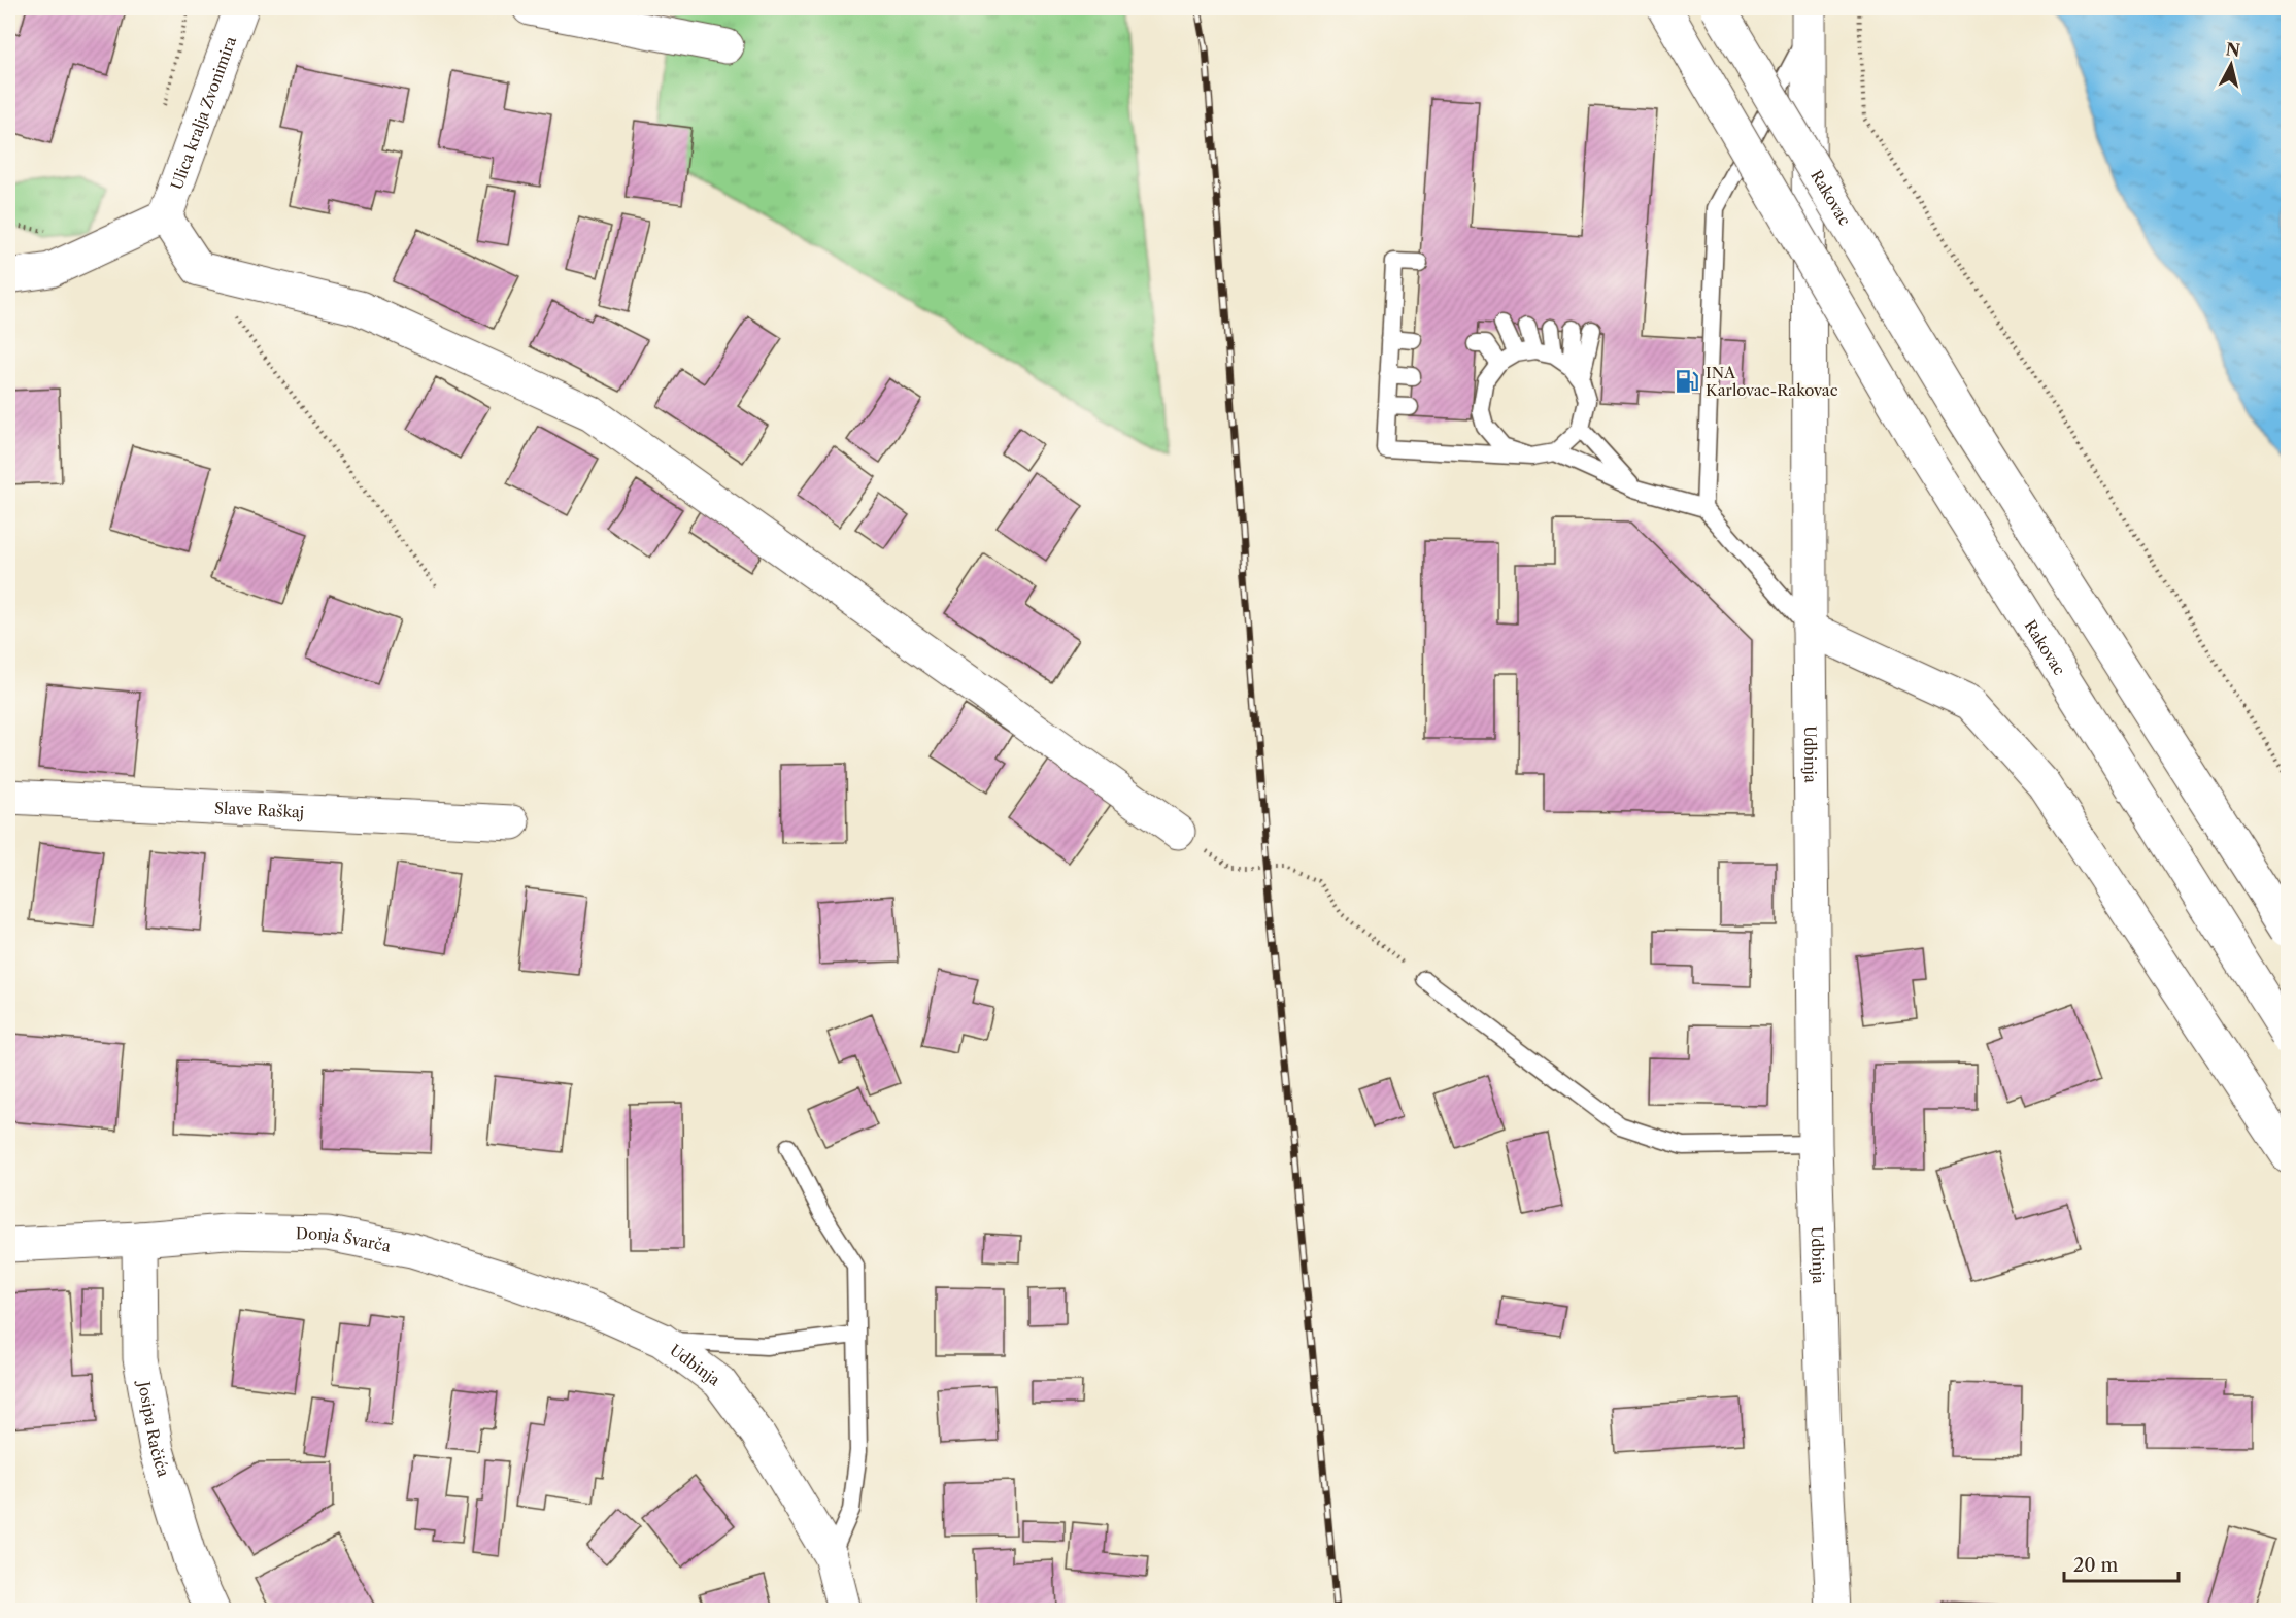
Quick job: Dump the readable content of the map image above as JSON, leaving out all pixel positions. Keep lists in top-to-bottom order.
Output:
{
  "streets": {
    "main road": [
      "Ulica kralja Zvonimira",
      "Rakovac",
      "Udbinja",
      "Slave Raškaj",
      "Donja Švarča",
      "Josipa Račića"
    ]
  },
  "crossings": [
    ["Rakovac", "Udbinja"],
    ["Udbinja", "Donja Švarča"],
    ["Donja Švarča", "Josipa Račića"]
  ],
  "places": {
    "fuel station": ["INA Karlovac-Rakovac"]
  },
  "scale_bar": "20 m",
  "north": "top"
}
